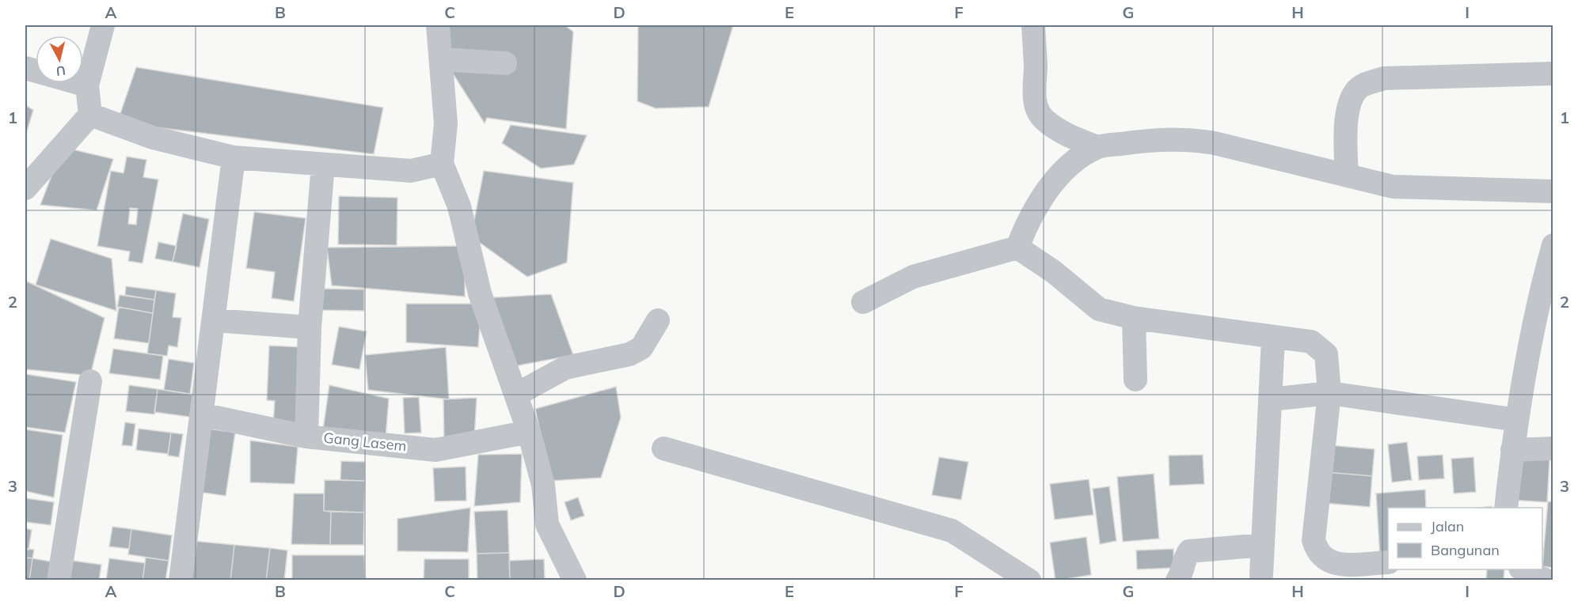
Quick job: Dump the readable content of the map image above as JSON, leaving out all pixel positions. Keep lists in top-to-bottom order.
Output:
{
  "streets": {
    "street": ["Gang Lasem"]
  },
  "legend": ["Jalan", "Bangunan"],
  "north": "bottom",
  "grid": {
    "columns": [
      "A",
      "B",
      "C",
      "D",
      "E",
      "F",
      "G",
      "H",
      "I"
    ],
    "rows": ["1", "2", "3"]
  }
}
